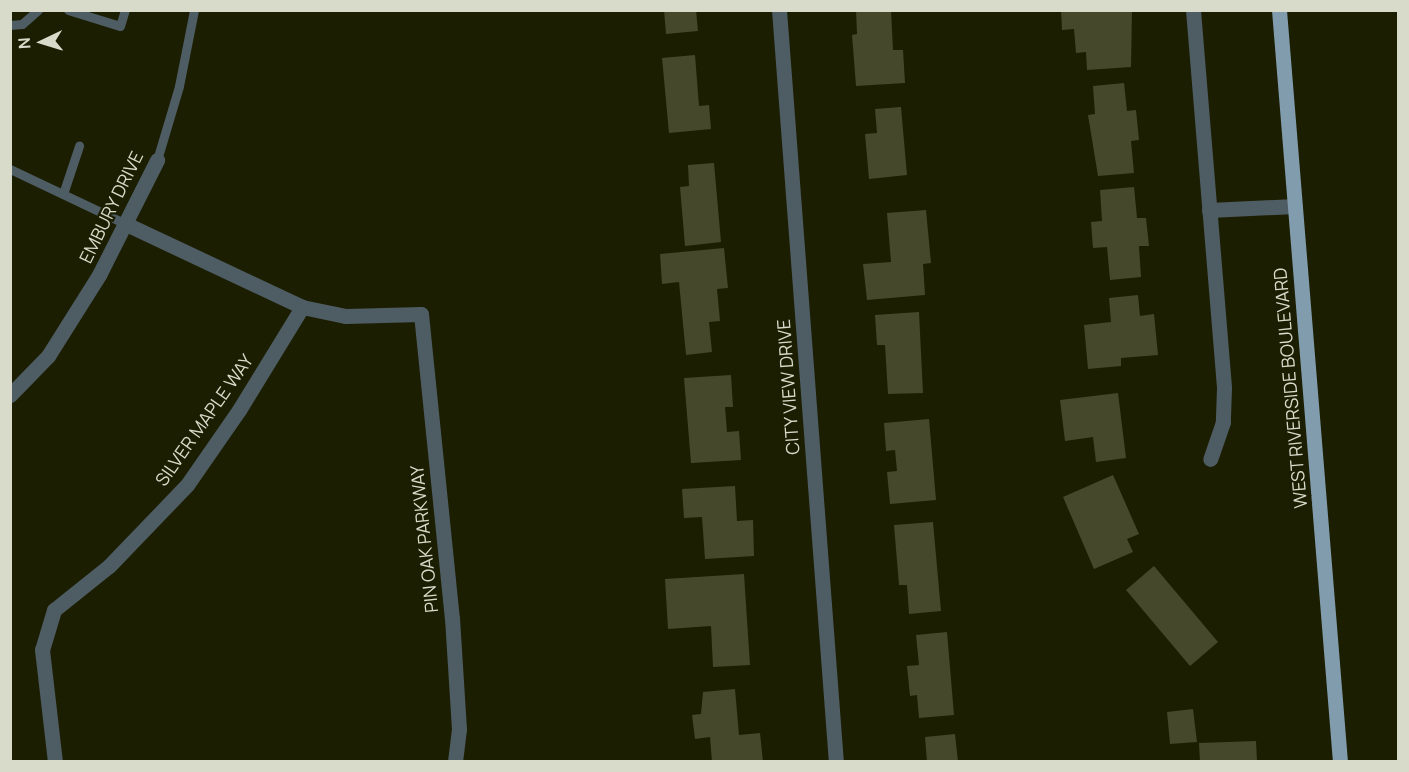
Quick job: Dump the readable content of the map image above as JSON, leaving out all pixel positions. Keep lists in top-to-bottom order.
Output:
{
  "streets": {
    "main road": ["WEST RIVERSIDE BOULEVARD"],
    "street": [
      "EMBURY DRIVE",
      "CITY VIEW DRIVE",
      "SILVER MAPLE WAY",
      "PIN OAK PARKWAY"
    ]
  },
  "crossings": [
    ["SILVER MAPLE WAY", "PIN OAK PARKWAY"]
  ],
  "north": "left"
}
